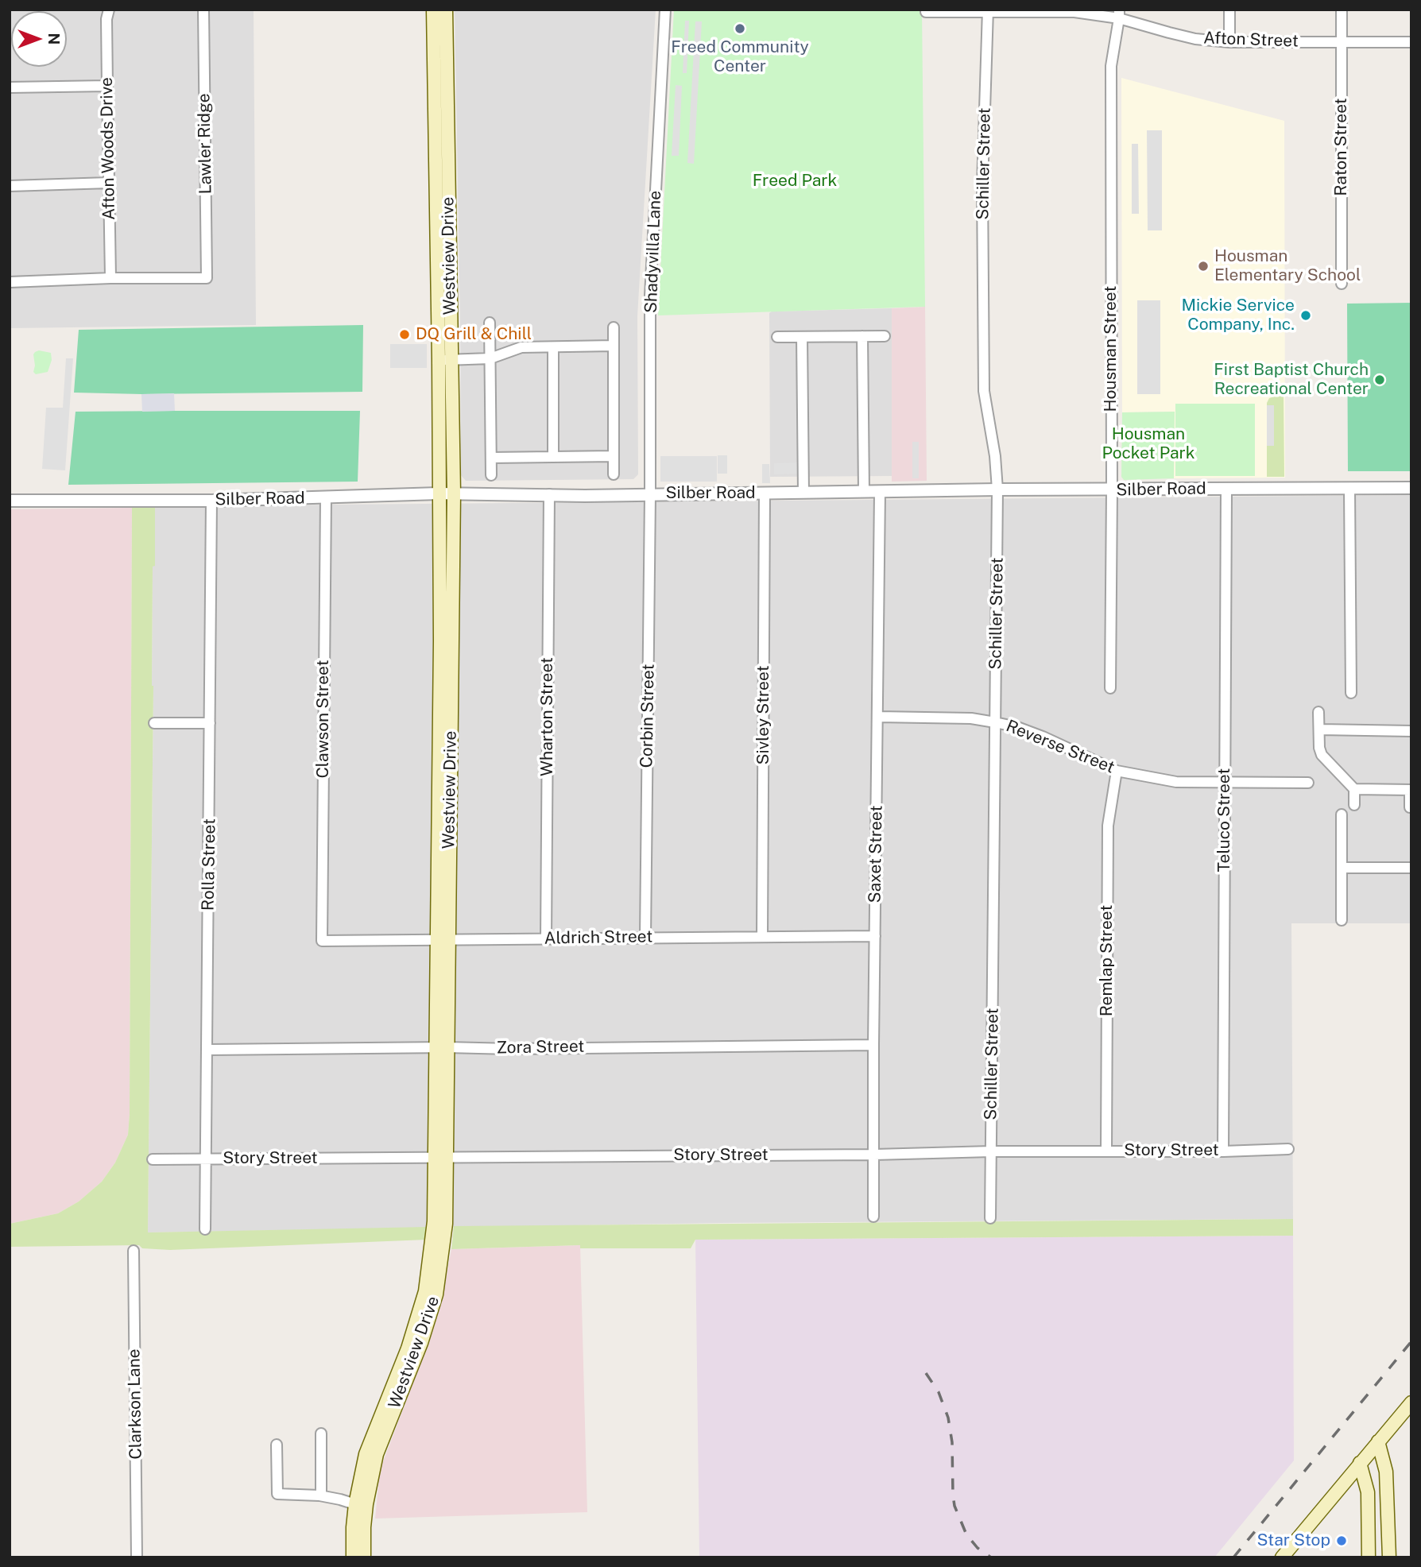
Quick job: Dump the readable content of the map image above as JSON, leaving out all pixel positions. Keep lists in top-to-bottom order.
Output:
{
  "streets": {
    "main road": ["Westview Drive"],
    "street": [
      "Afton Street",
      "Lawler Ridge",
      "Raton Street",
      "Afton Woods Drive",
      "Schiller Street",
      "Shadyvilla Lane",
      "Housman Street",
      "Silber Road",
      "Sivley Street",
      "Corbin Street",
      "Wharton Street",
      "Clawson Street",
      "Reverse Street",
      "Teluco Street",
      "Saxet Street",
      "Rolla Street",
      "Aldrich Street",
      "Remlap Street",
      "Zora Street",
      "Story Street",
      "Clarkson Lane"
    ]
  },
  "crossings": [
    ["Afton Street", "Raton Street"],
    ["Afton Street", "Schiller Street"],
    ["Afton Street", "Housman Street"],
    ["Lawler Ridge", "Afton Woods Drive"],
    ["Schiller Street", "Silber Road"],
    ["Schiller Street", "Reverse Street"],
    ["Schiller Street", "Story Street"],
    ["Shadyvilla Lane", "Silber Road"],
    ["Shadyvilla Lane", "Corbin Street"],
    ["Westview Drive", "Silber Road"],
    ["Westview Drive", "Aldrich Street"],
    ["Westview Drive", "Zora Street"],
    ["Westview Drive", "Story Street"],
    ["Housman Street", "Silber Road"],
    ["Silber Road", "Sivley Street"],
    ["Silber Road", "Corbin Street"],
    ["Silber Road", "Wharton Street"],
    ["Silber Road", "Clawson Street"],
    ["Silber Road", "Teluco Street"],
    ["Silber Road", "Saxet Street"],
    ["Silber Road", "Rolla Street"],
    ["Sivley Street", "Aldrich Street"],
    ["Corbin Street", "Aldrich Street"],
    ["Wharton Street", "Aldrich Street"],
    ["Clawson Street", "Aldrich Street"],
    ["Reverse Street", "Teluco Street"],
    ["Reverse Street", "Saxet Street"],
    ["Reverse Street", "Remlap Street"],
    ["Teluco Street", "Story Street"],
    ["Saxet Street", "Aldrich Street"],
    ["Saxet Street", "Zora Street"],
    ["Saxet Street", "Story Street"],
    ["Rolla Street", "Zora Street"],
    ["Rolla Street", "Story Street"],
    ["Remlap Street", "Story Street"]
  ],
  "parks": ["Freed Park", "Housman Pocket Park"],
  "places": [
    "Freed Community Center",
    "Housman Elementary School",
    "Mickie Service Company, Inc.",
    "DQ Grill & Chill",
    "First Baptist Church Recreational Center",
    "Star Stop"
  ],
  "north": "right"
}
